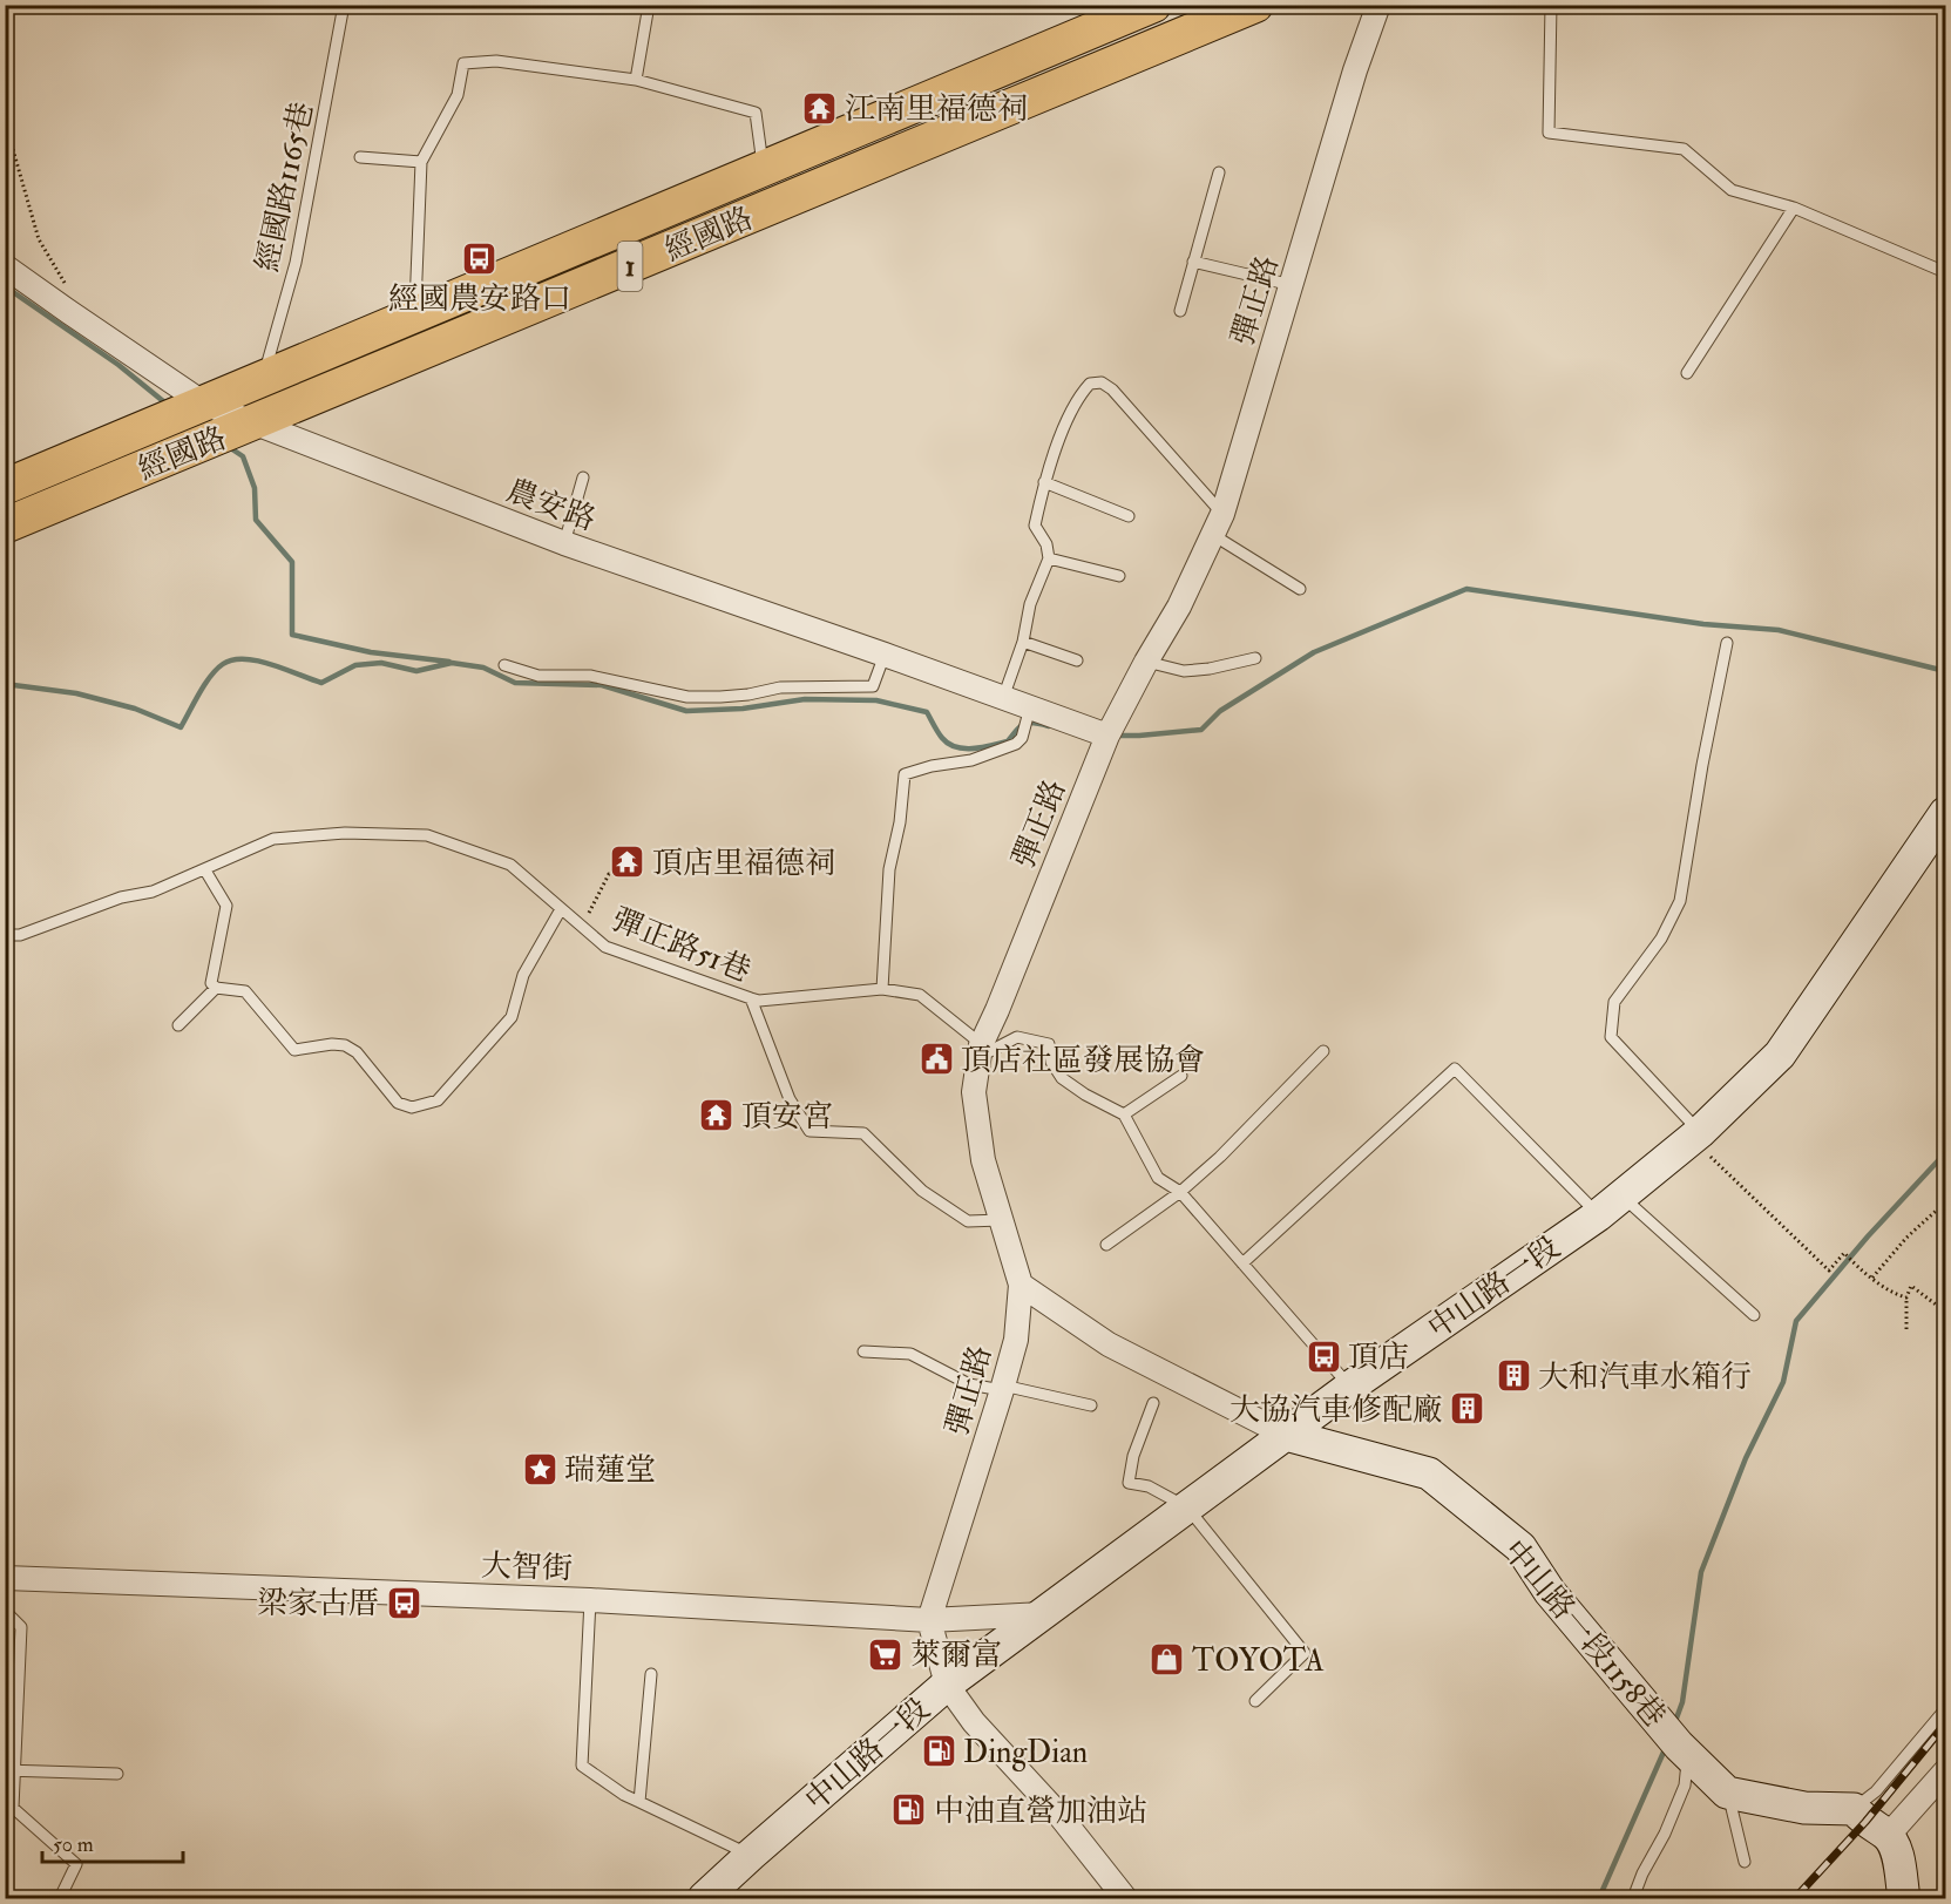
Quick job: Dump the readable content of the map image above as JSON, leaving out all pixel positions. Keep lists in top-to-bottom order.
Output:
{
  "streets": {
    "main road": ["經國路", "1"],
    "street": [
      "彈正路",
      "農安路",
      "中山路一段",
      "大智街",
      "中山路一段1158巷"
    ],
    "lane": ["經國路1165巷", "彈正路51巷"]
  },
  "crossings": [
    ["經國路1165巷", "經國路"],
    ["經國路", "農安路"],
    ["彈正路", "農安路"],
    ["彈正路", "彈正路51巷"],
    ["彈正路", "大智街"],
    ["中山路一段", "大智街"],
    ["中山路一段", "中山路一段1158巷"]
  ],
  "places": {
    "temple": ["江南里福德祠", "頂店里福德祠", "頂安宮"],
    "bus stop": ["經國農安路口", "頂店", "梁家古厝"],
    "public building": ["頂店社區發展協會"],
    "building": ["大和汽車水箱行", "大協汽車修配廠"],
    "place": ["瑞蓮堂"],
    "supermarket": ["萊爾富"],
    "shop": ["TOYOTA"],
    "fuel station": ["DingDian", "中油直營加油站"]
  },
  "scale_bar": "50 m"
}
